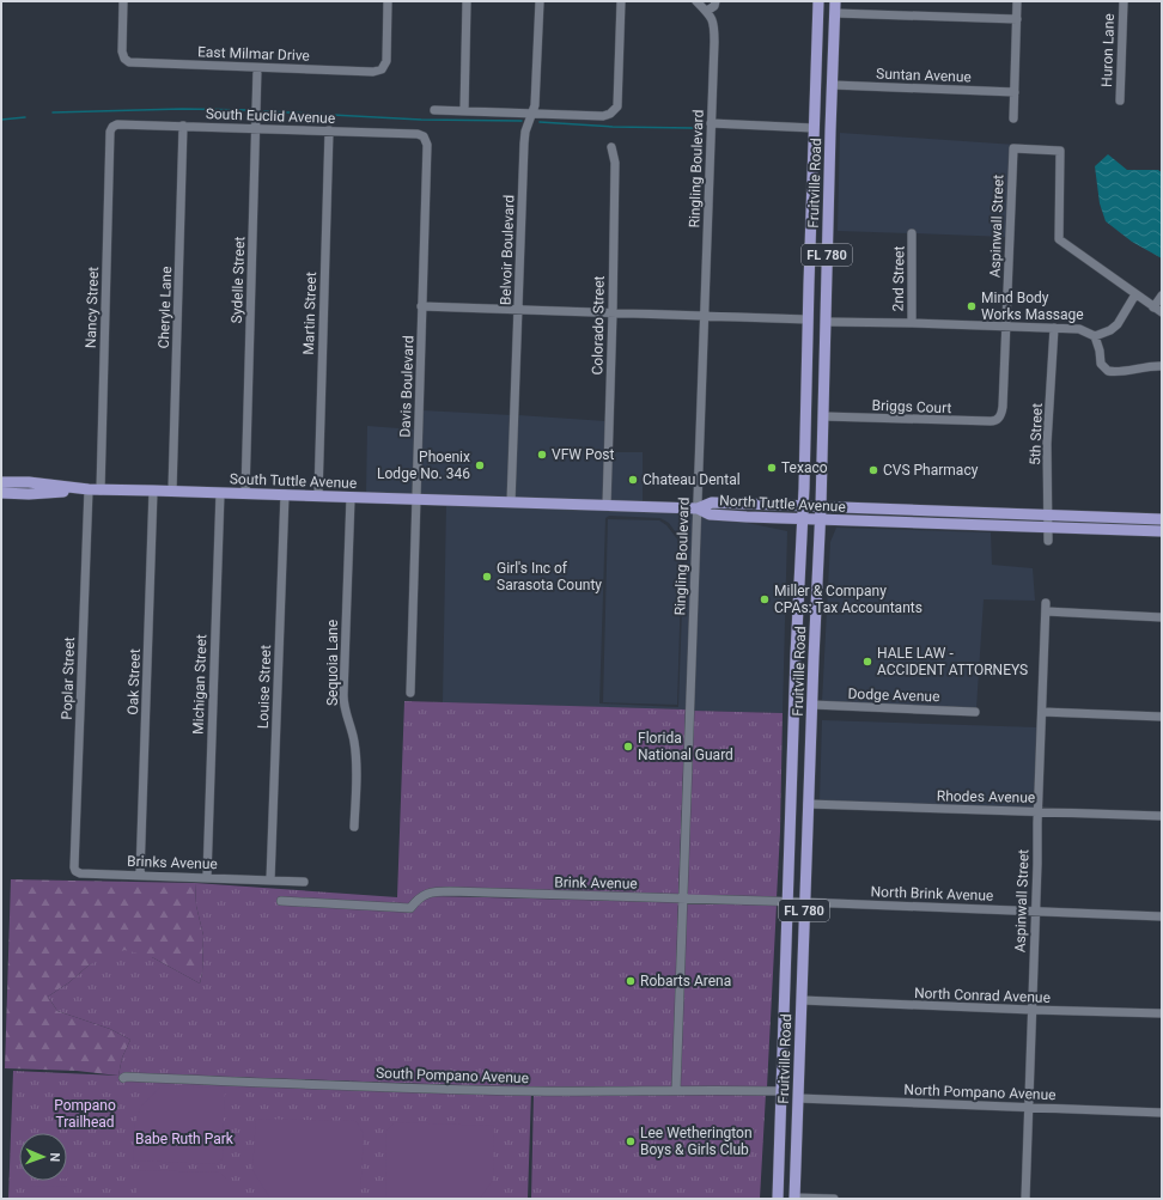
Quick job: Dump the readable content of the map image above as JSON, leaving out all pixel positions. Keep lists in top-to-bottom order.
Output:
{
  "streets": {
    "main road": [
      "Fruitville Road",
      "FL 780",
      "South Tuttle Avenue",
      "North Tuttle Avenue"
    ],
    "street": [
      "Huron Lane",
      "East Milmar Drive",
      "Suntan Avenue",
      "South Euclid Avenue",
      "Ringling Boulevard",
      "Aspinwall Street",
      "Belvoir Boulevard",
      "2nd Street",
      "Sydelle Street",
      "Nancy Street",
      "Cheryle Lane",
      "Martin Street",
      "Colorado Street",
      "Davis Boulevard",
      "Briggs Court",
      "5th Street",
      "Sequoia Lane",
      "Poplar Street",
      "Oak Street",
      "Michigan Street",
      "Louise Street",
      "Dodge Avenue",
      "Rhodes Avenue",
      "Brinks Avenue",
      "Brink Avenue",
      "North Brink Avenue",
      "North Conrad Avenue",
      "South Pompano Avenue",
      "North Pompano Avenue"
    ]
  },
  "crossings": [
    ["East Milmar Drive", "Sydelle Street"],
    ["Suntan Avenue", "Fruitville Road"],
    ["South Euclid Avenue", "Sydelle Street"],
    ["South Euclid Avenue", "Nancy Street"],
    ["South Euclid Avenue", "Cheryle Lane"],
    ["South Euclid Avenue", "Martin Street"],
    ["South Euclid Avenue", "Davis Boulevard"],
    ["Ringling Boulevard", "South Tuttle Avenue"],
    ["Ringling Boulevard", "North Tuttle Avenue"],
    ["Ringling Boulevard", "Brink Avenue"],
    ["Ringling Boulevard", "South Pompano Avenue"],
    ["Fruitville Road", "Briggs Court"],
    ["Fruitville Road", "North Tuttle Avenue"],
    ["Fruitville Road", "Dodge Avenue"],
    ["Fruitville Road", "Rhodes Avenue"],
    ["Fruitville Road", "Brink Avenue"],
    ["Fruitville Road", "North Brink Avenue"],
    ["Fruitville Road", "North Conrad Avenue"],
    ["Fruitville Road", "South Pompano Avenue"],
    ["Fruitville Road", "North Pompano Avenue"],
    ["Aspinwall Street", "Briggs Court"],
    ["Aspinwall Street", "Rhodes Avenue"],
    ["Aspinwall Street", "North Brink Avenue"],
    ["Aspinwall Street", "North Conrad Avenue"],
    ["Aspinwall Street", "North Pompano Avenue"],
    ["Belvoir Boulevard", "South Tuttle Avenue"],
    ["Sydelle Street", "South Tuttle Avenue"],
    ["Nancy Street", "South Tuttle Avenue"],
    ["Nancy Street", "Poplar Street"],
    ["Cheryle Lane", "South Tuttle Avenue"],
    ["Martin Street", "South Tuttle Avenue"],
    ["Colorado Street", "South Tuttle Avenue"],
    ["Davis Boulevard", "South Tuttle Avenue"],
    ["5th Street", "North Tuttle Avenue"],
    ["South Tuttle Avenue", "North Tuttle Avenue"],
    ["South Tuttle Avenue", "Sequoia Lane"],
    ["South Tuttle Avenue", "Poplar Street"],
    ["South Tuttle Avenue", "Oak Street"],
    ["South Tuttle Avenue", "Michigan Street"],
    ["South Tuttle Avenue", "Louise Street"],
    ["Poplar Street", "Brinks Avenue"],
    ["Oak Street", "Brinks Avenue"],
    ["Michigan Street", "Brinks Avenue"],
    ["Louise Street", "Brinks Avenue"],
    ["Brink Avenue", "North Brink Avenue"]
  ],
  "parks": ["Pompano Trailhead", "Babe Ruth Park"],
  "places": [
    "Mind Body Works Massage",
    "VFW Post",
    "Phoenix Lodge No. 346",
    "Texaco",
    "CVS Pharmacy",
    "Chateau Dental",
    "Girl's Inc of Sarasota County",
    "Miller & Company CPAs: Tax Accountants",
    "HALE LAW - ACCIDENT ATTORNEYS",
    "Florida National Guard",
    "Robarts Arena",
    "Lee Wetherington Boys & Girls Club"
  ],
  "north": "right"
}
